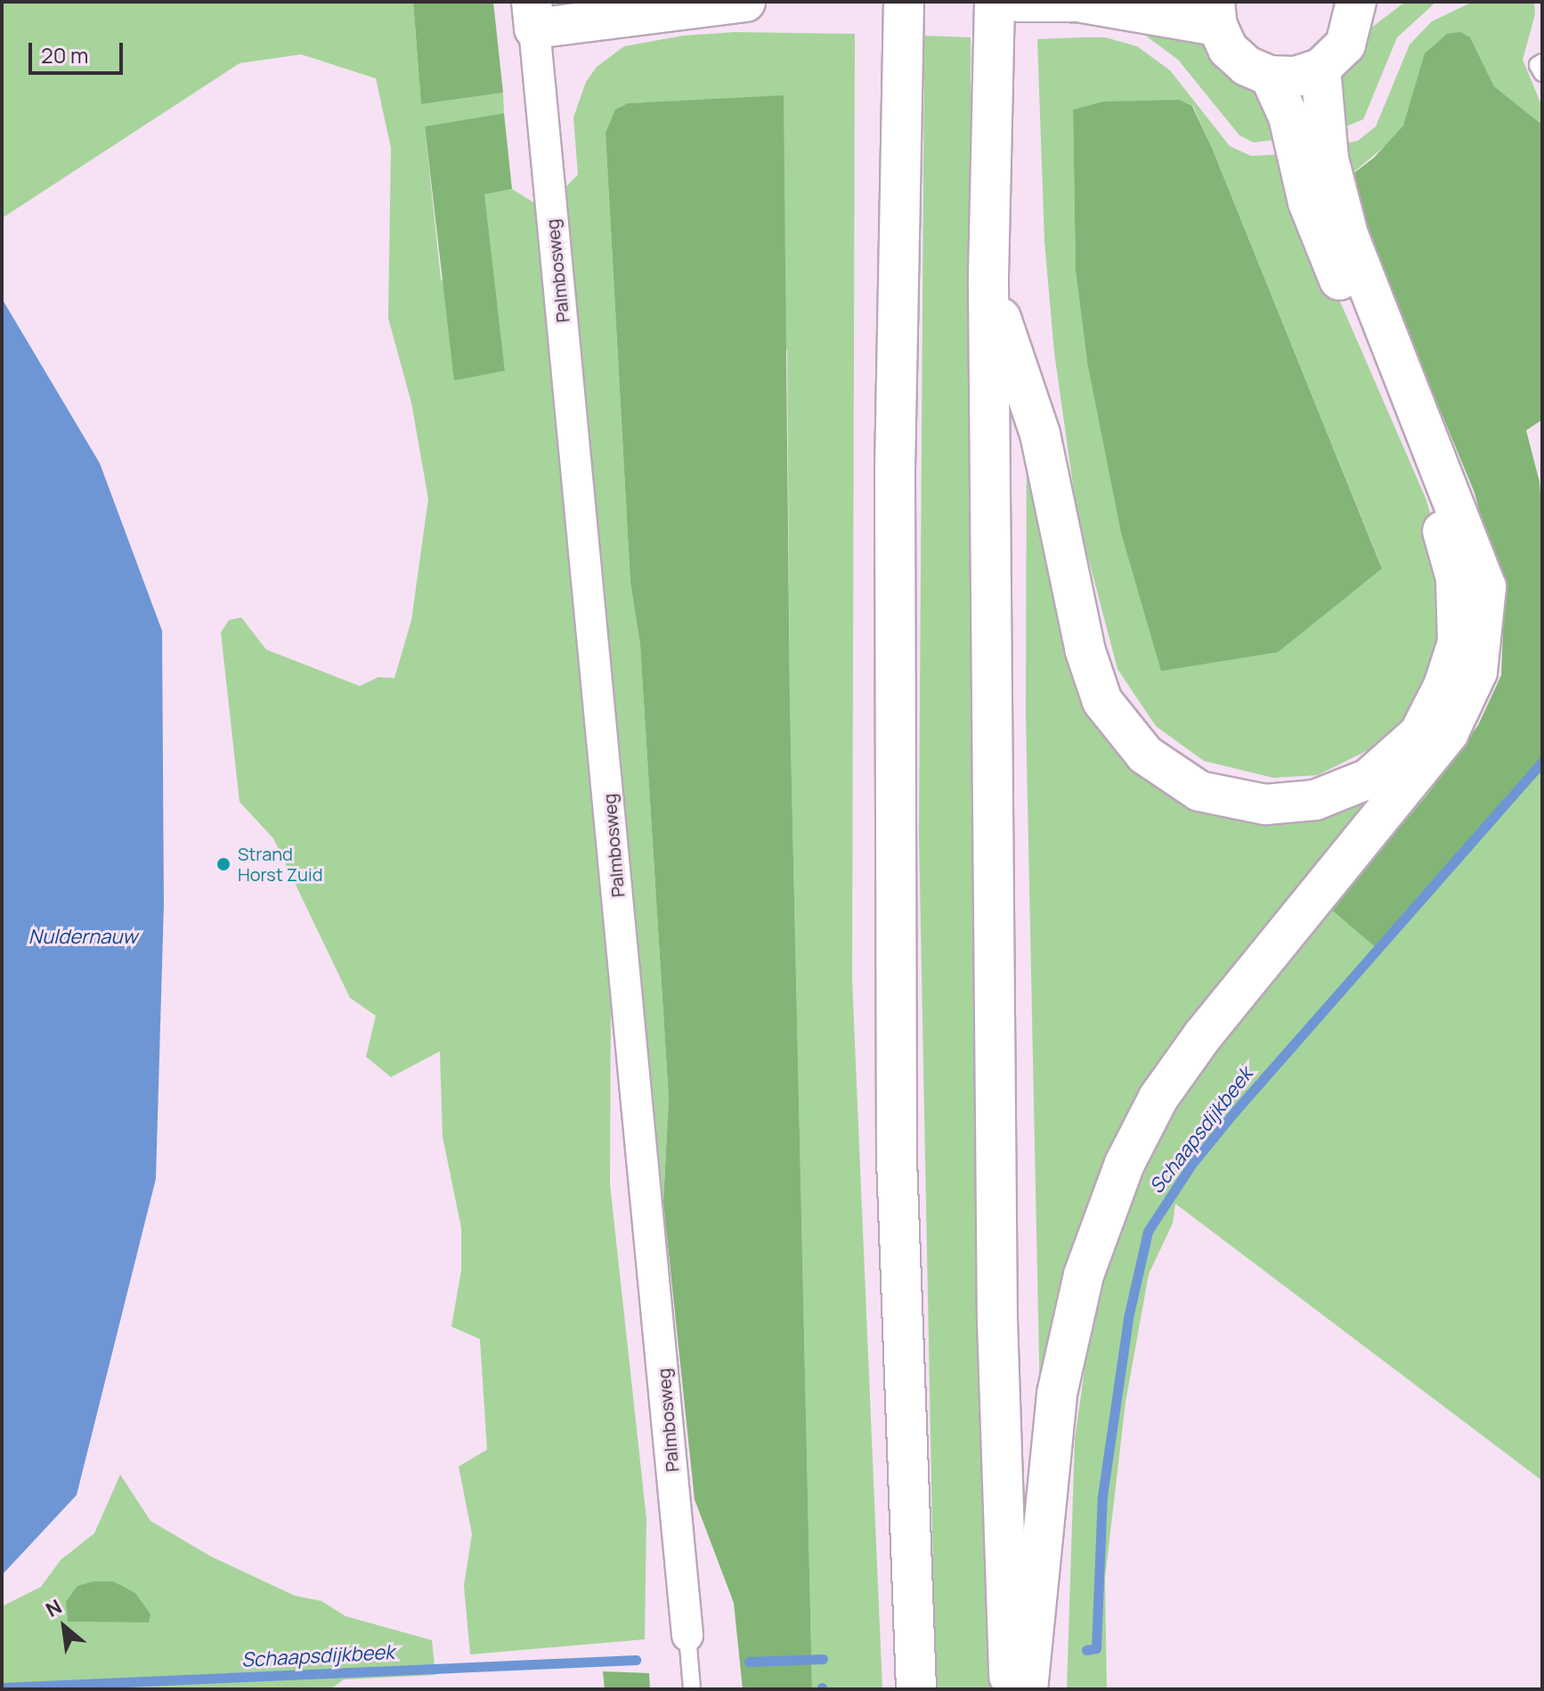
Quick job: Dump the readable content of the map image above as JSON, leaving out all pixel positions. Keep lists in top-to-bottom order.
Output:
{
  "streets": {
    "street": ["Palmbosweg"]
  },
  "water": ["Nuldernauw", "Schaapsdijkbeek"],
  "places": ["Strand Horst Zuid"],
  "scale_bar": "20 m",
  "north": "top left"
}
